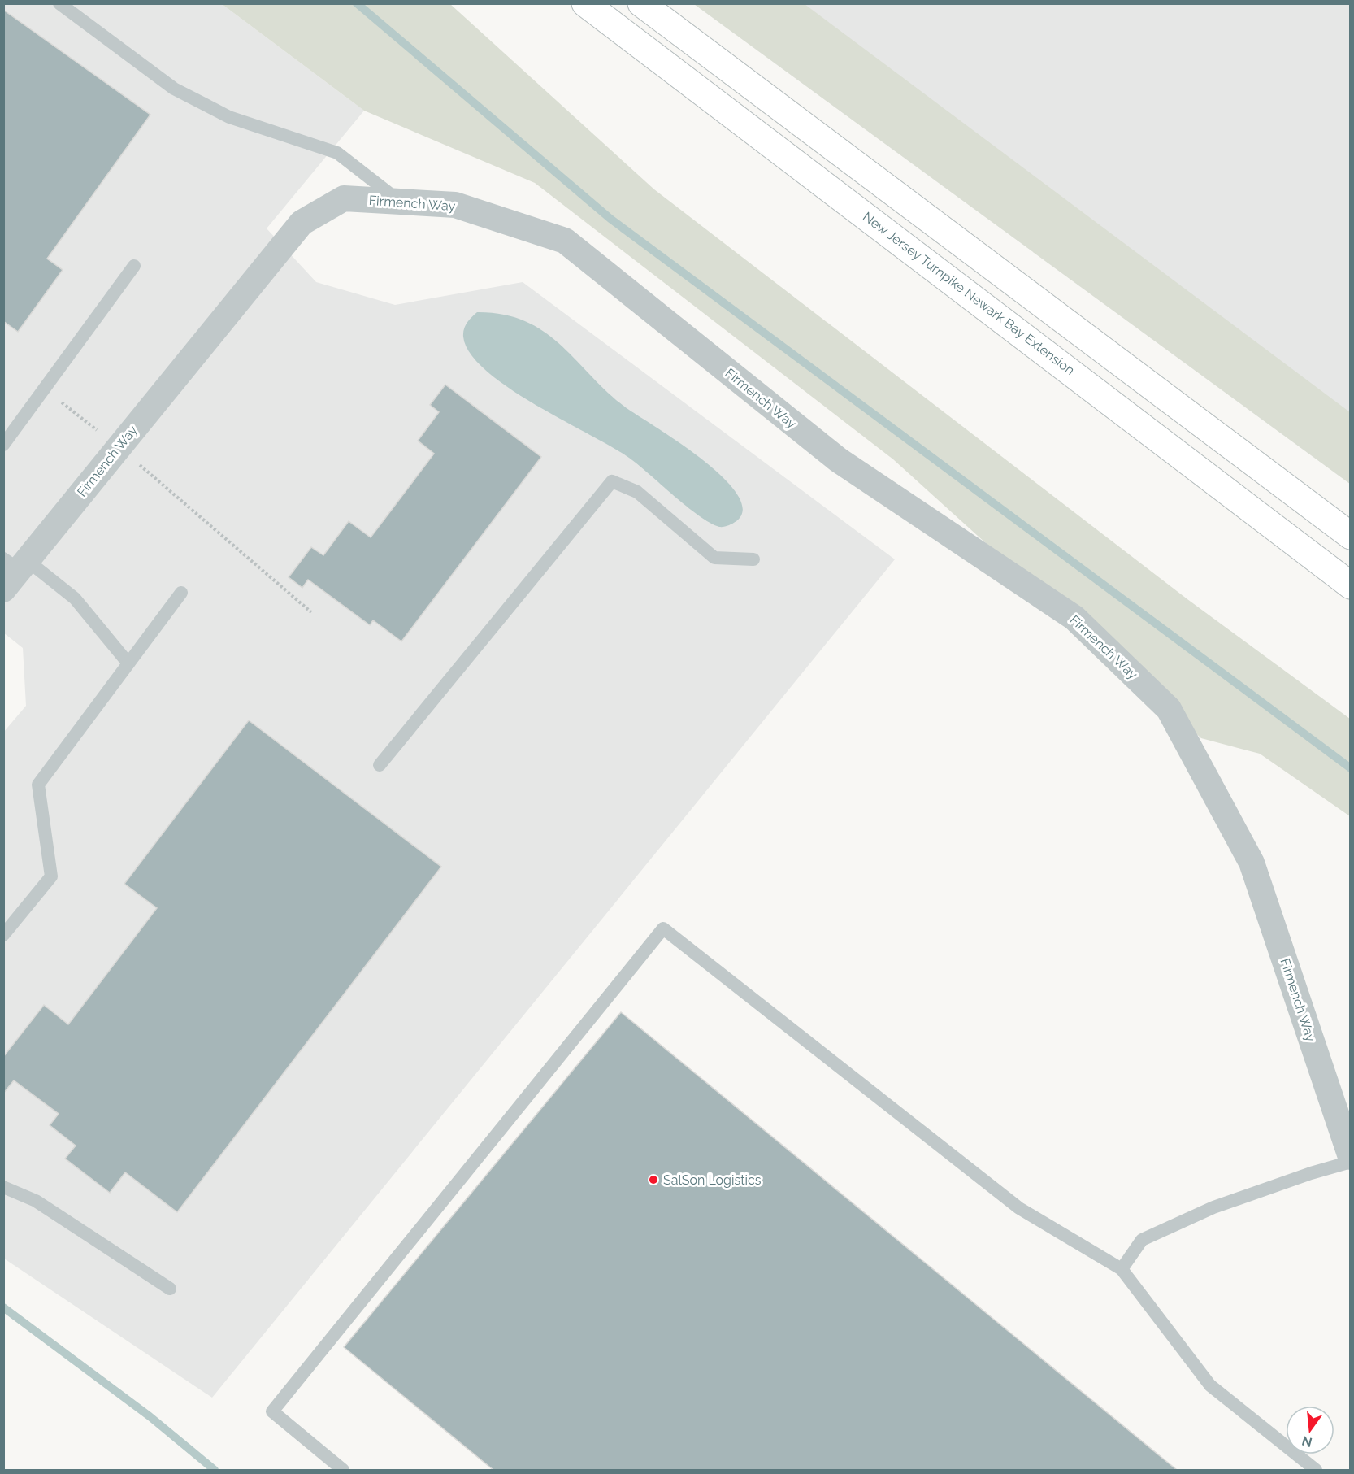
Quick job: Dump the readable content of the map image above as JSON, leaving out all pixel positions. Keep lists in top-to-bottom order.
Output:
{
  "streets": {
    "highway": ["New Jersey Turnpike Newark Bay Extension"],
    "street": ["Firmench Way"]
  },
  "places": ["SalSon Logistics"],
  "north": "bottom"
}
